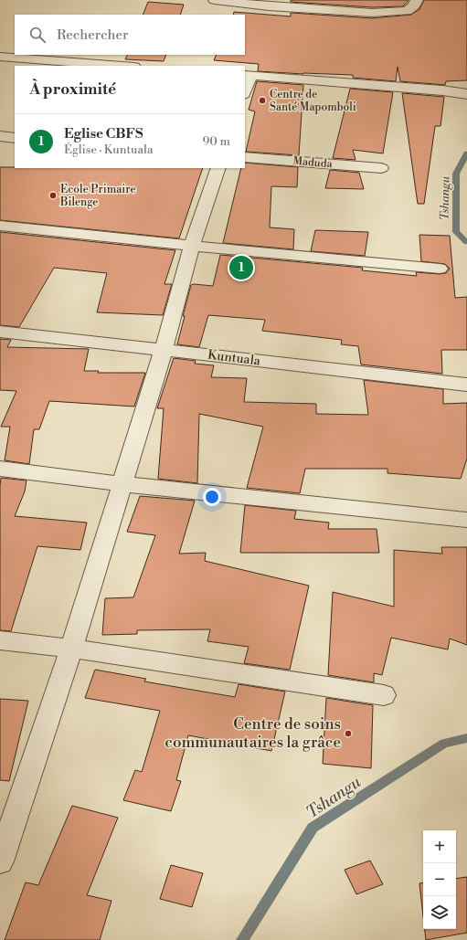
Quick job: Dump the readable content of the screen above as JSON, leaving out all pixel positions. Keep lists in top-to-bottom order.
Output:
{
  "streets": {
    "street": ["Maduda", "Kuntuala"]
  },
  "water": ["Tshangu"],
  "places": ["Centre de Santé Mapomboli", "Ecole Primaire Bilenge", "Centre de soins communautaires la grâce"],
  "page": {
    "search": "Rechercher",
    "heading": "À proximité",
    "list": [
      {
        "mark": "1",
        "name": "Eglise CBFS",
        "note": "Église · Kuntuala",
        "value": "90 m"
      }
    ],
    "pins": "1",
    "map_buttons": ["+", "−"]
  }
}
